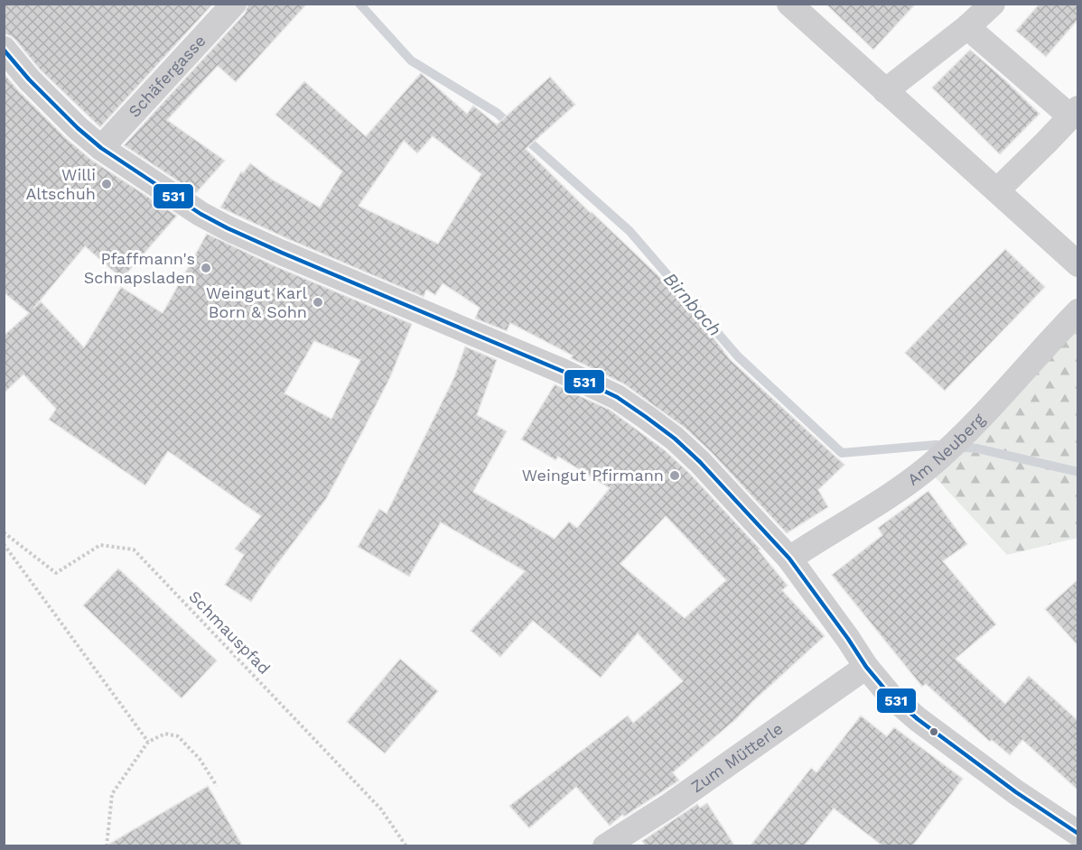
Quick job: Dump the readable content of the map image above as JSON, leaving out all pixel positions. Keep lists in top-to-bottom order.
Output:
{
  "streets": {
    "street": ["Schäfergasse", "Am Neuberg", "Zum Mütterle"],
    "path": ["Schmauspfad"]
  },
  "water": ["Birnbach"],
  "places": [
    "Willi Altschuh",
    "Pfaffmann's Schnapsladen",
    "Weingut Karl Born & Sohn",
    "Weingut Pfirmann"
  ],
  "lines": ["transit line 531"]
}
